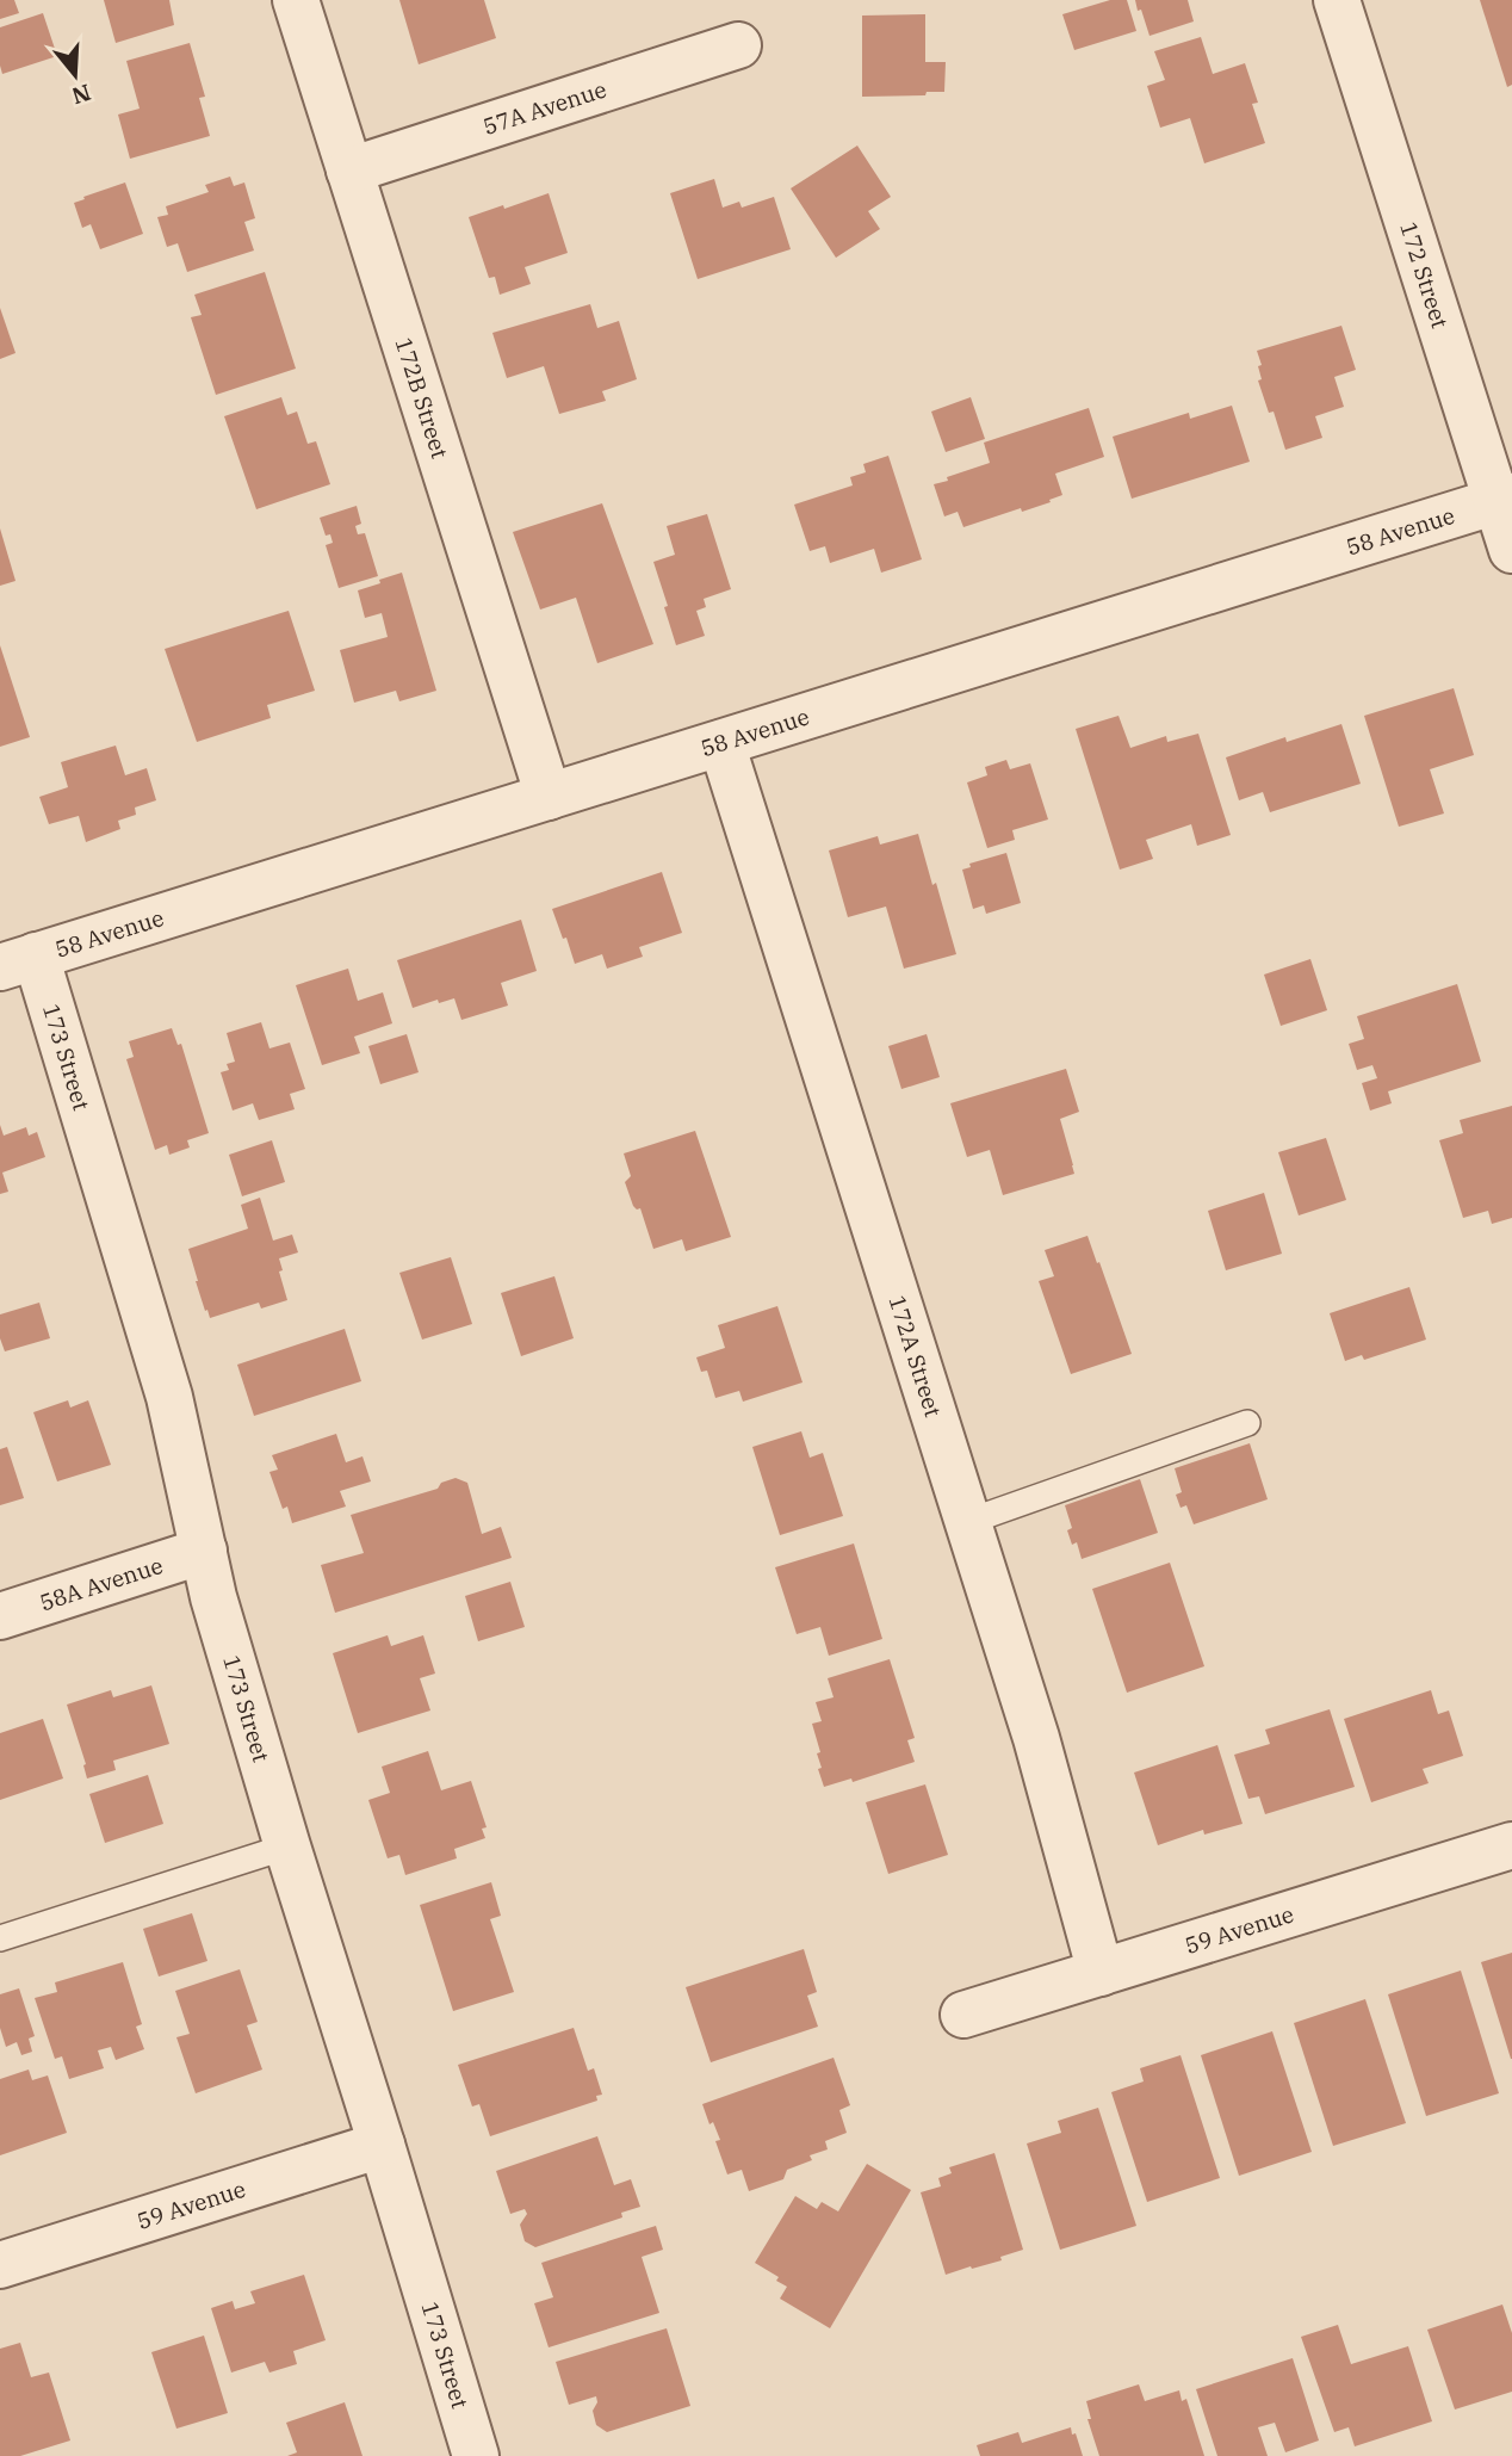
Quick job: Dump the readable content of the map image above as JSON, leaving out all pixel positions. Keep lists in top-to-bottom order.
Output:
{
  "streets": {
    "street": [
      "57A Avenue",
      "172 Street",
      "172B Street",
      "58 Avenue",
      "173 Street",
      "172A Street",
      "58A Avenue",
      "59 Avenue"
    ]
  },
  "crossings": [
    ["57A Avenue", "172B Street"],
    ["172 Street", "58 Avenue"],
    ["172B Street", "58 Avenue"],
    ["58 Avenue", "173 Street"],
    ["58 Avenue", "172A Street"],
    ["173 Street", "58A Avenue"],
    ["173 Street", "59 Avenue"],
    ["172A Street", "59 Avenue"]
  ],
  "north": "bottom"
}
